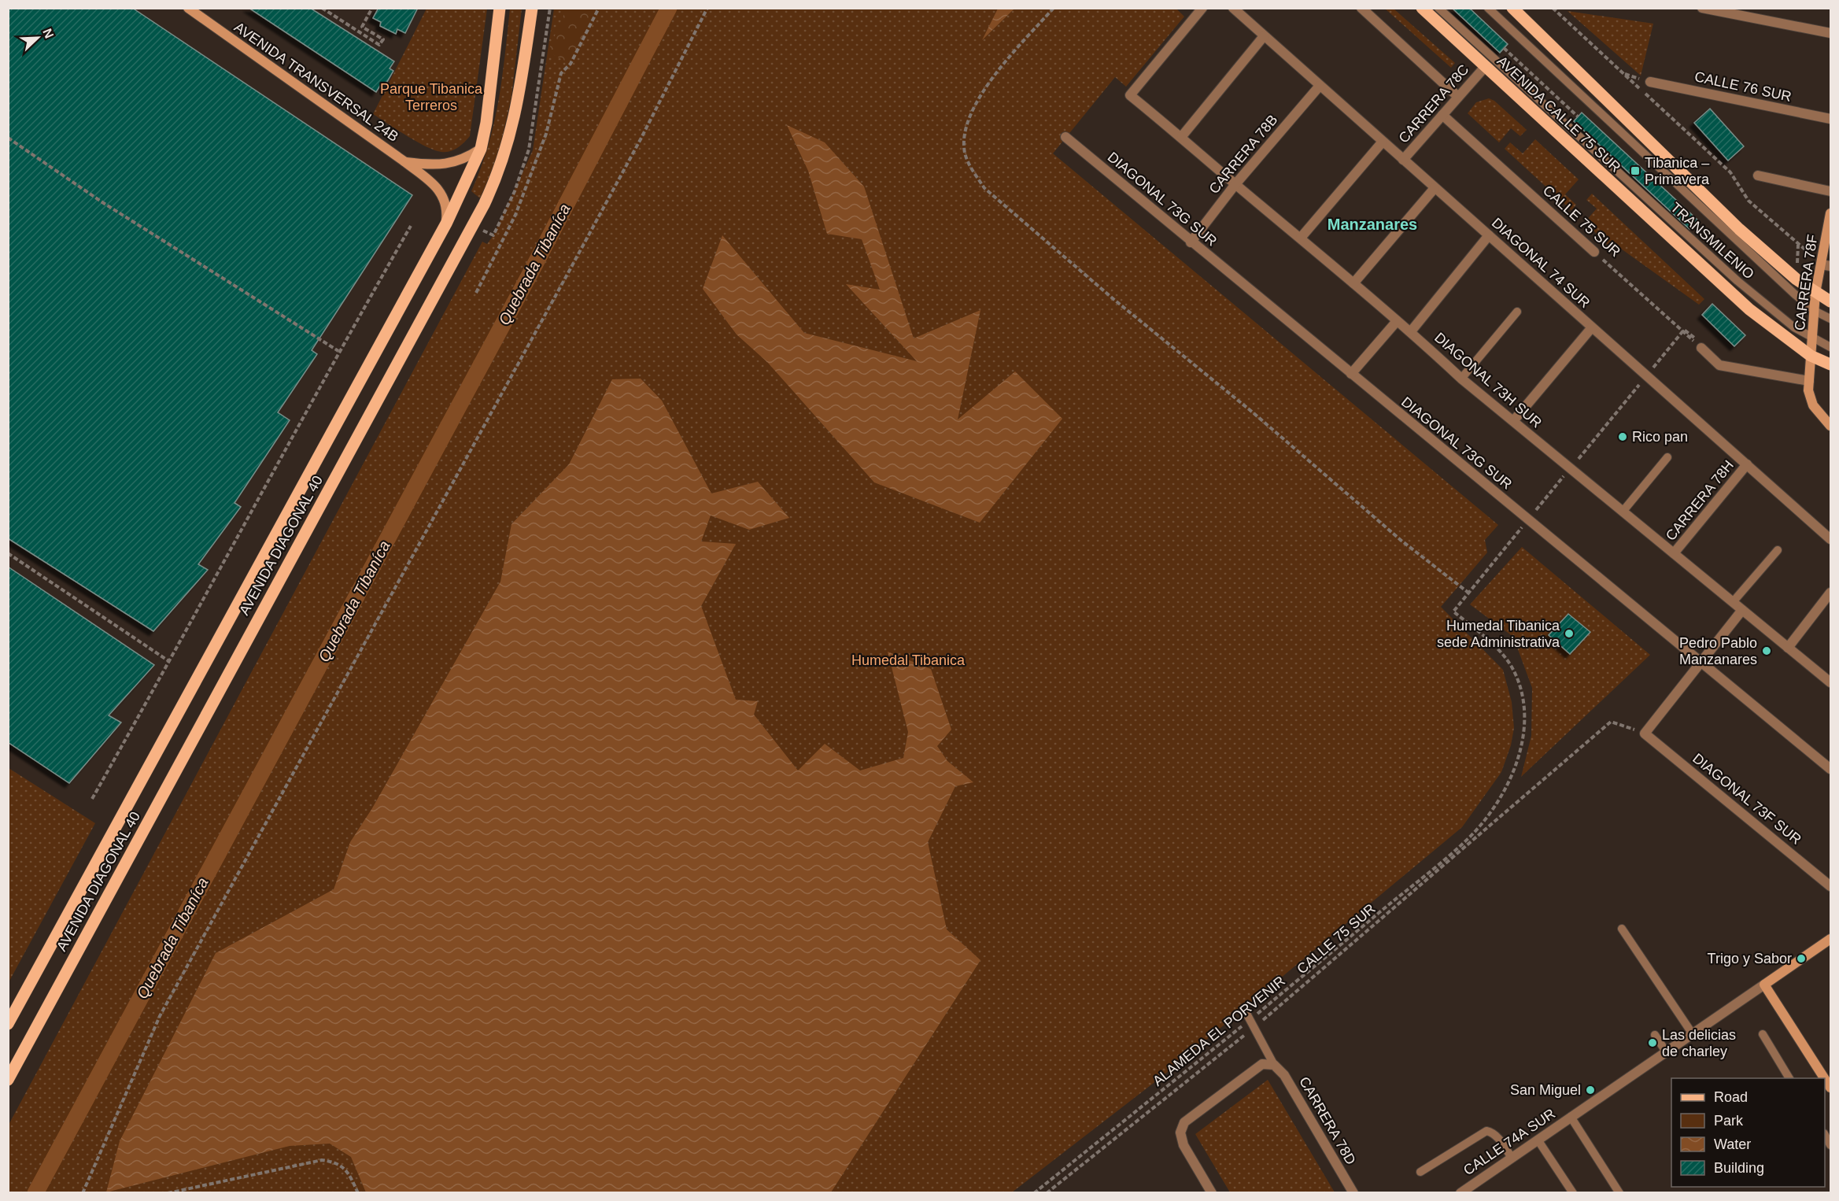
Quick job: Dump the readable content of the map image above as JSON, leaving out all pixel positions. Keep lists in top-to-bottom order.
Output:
{
  "streets": {
    "main road": ["AVENIDA CALLE 75 SUR", "AVENIDA DIAGONAL 40"],
    "street": [
      "AVENIDA TRANSVERSAL 24B",
      "CALLE 76 SUR",
      "CARRERA 78C",
      "CARRERA 78B",
      "DIAGONAL 73G SUR",
      "CALLE 75 SUR",
      "DIAGONAL 74 SUR",
      "CARRERA 78F",
      "DIAGONAL 73H SUR",
      "CARRERA 78H",
      "DIAGONAL 73F SUR",
      "CARRERA 78D",
      "CALLE 74A SUR"
    ],
    "lane": ["TRANSMILENIO"],
    "path": ["ALAMEDA EL PORVENIR"]
  },
  "crossings": [
    ["AVENIDA TRANSVERSAL 24B", "AVENIDA DIAGONAL 40"],
    ["CARRERA 78C", "AVENIDA CALLE 75 SUR"],
    ["CARRERA 78C", "CALLE 75 SUR"],
    ["CARRERA 78C", "DIAGONAL 74 SUR"],
    ["AVENIDA CALLE 75 SUR", "CARRERA 78F"],
    ["CARRERA 78B", "DIAGONAL 73G SUR"],
    ["CARRERA 78B", "DIAGONAL 74 SUR"],
    ["CARRERA 78B", "DIAGONAL 73H SUR"],
    ["CALLE 75 SUR", "DIAGONAL 73F SUR"],
    ["CALLE 75 SUR", "ALAMEDA EL PORVENIR"],
    ["TRANSMILENIO", "CARRERA 78F"],
    ["DIAGONAL 74 SUR", "CARRERA 78H"],
    ["DIAGONAL 73H SUR", "CARRERA 78H"]
  ],
  "districts": ["Manzanares"],
  "water": ["Quebrada Tibaníca"],
  "parks": ["Parque Tibanica Terreros", "Humedal Tibanica"],
  "places": {
    "transit": ["Tibanica – Primavera"],
    "other": [
      "Rico pan",
      "Humedal Tibanica sede Administrativa",
      "Pedro Pablo Manzanares",
      "Trigo y Sabor",
      "Las delicias de charley",
      "San Miguel"
    ]
  },
  "legend": [
    "Road",
    "Park",
    "Water",
    "Building"
  ],
  "north": "top right"
}
